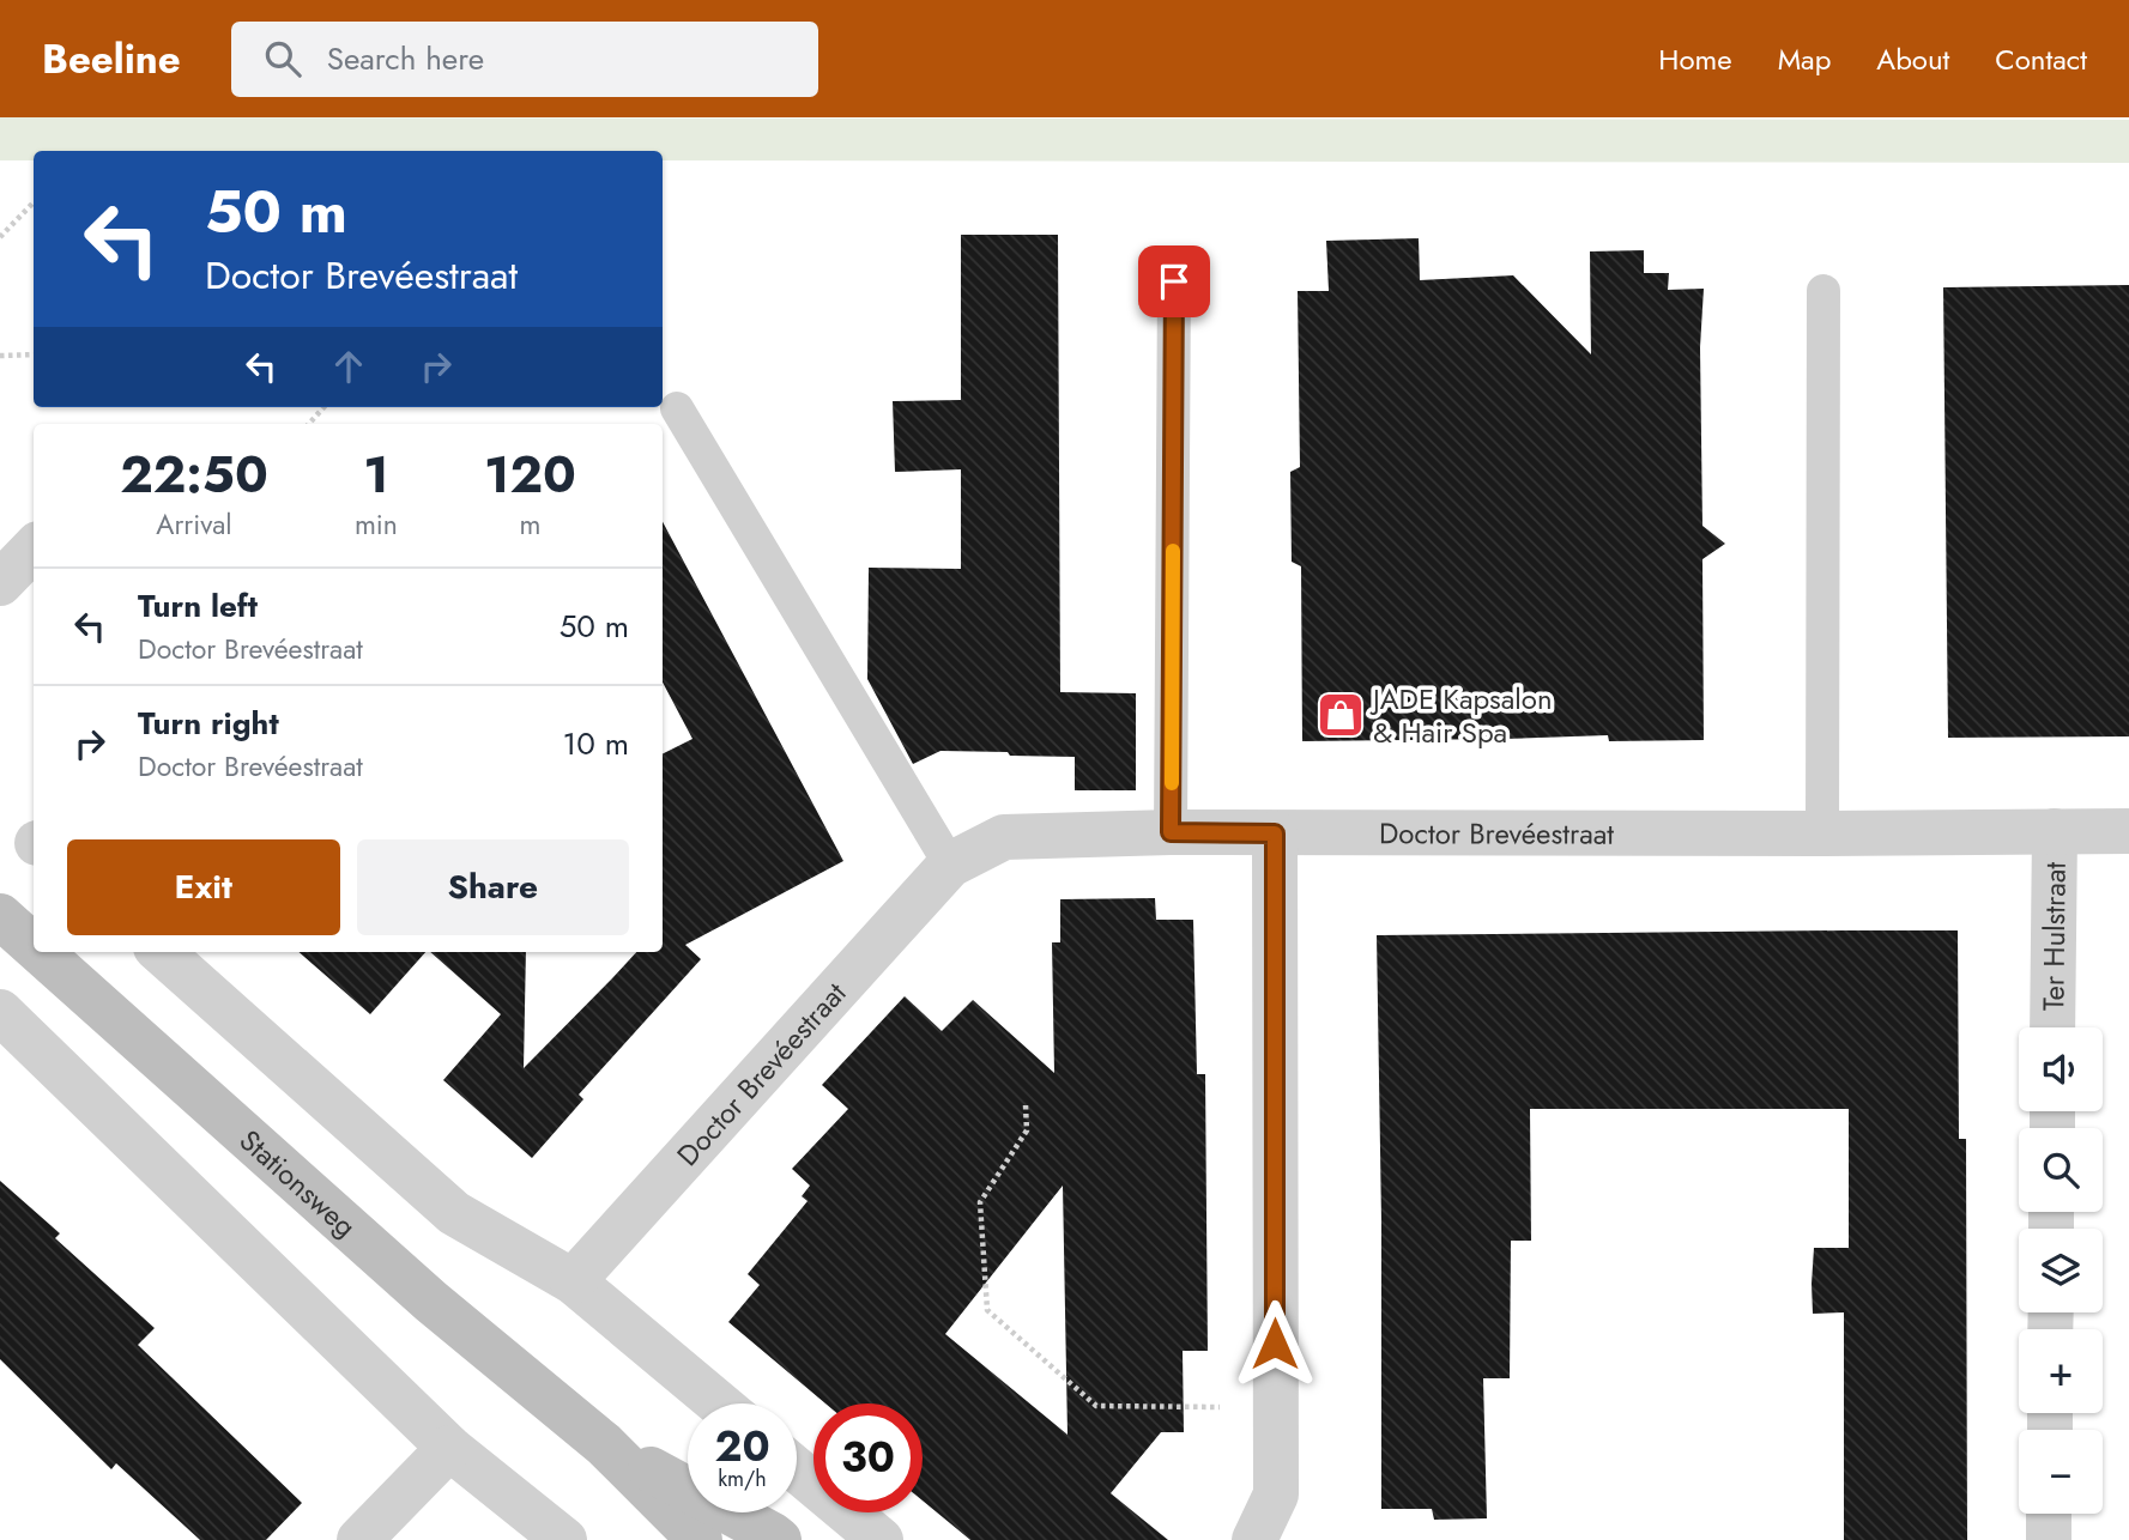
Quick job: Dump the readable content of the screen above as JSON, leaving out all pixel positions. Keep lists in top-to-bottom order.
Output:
{
  "streets": {
    "street": ["Doctor Brevéestraat", "Ter Hulstraat", "Stationsweg"]
  },
  "crossings": [
    ["Doctor Brevéestraat", "Ter Hulstraat"]
  ],
  "places": {
    "shop": ["JADE Kapsalon & Hair Spa"]
  },
  "page": {
    "header": "Beeline",
    "search": "Search here",
    "nav": [
      "Home",
      "Map",
      "About",
      "Contact"
    ],
    "turn": ["50 m", "Doctor Brevéestraat"],
    "eta": [
      "22:50",
      "Arrival",
      "1",
      "min",
      "120",
      "m"
    ],
    "list": [
      {
        "name": "Turn left",
        "note": "Doctor Brevéestraat",
        "value": "50 m"
      },
      {
        "name": "Turn right",
        "note": "Doctor Brevéestraat",
        "value": "10 m"
      }
    ],
    "buttons": ["Exit", "Share"],
    "map_buttons": ["+", "−"],
    "speed": "20 km/h",
    "limit": "30"
  }
}
